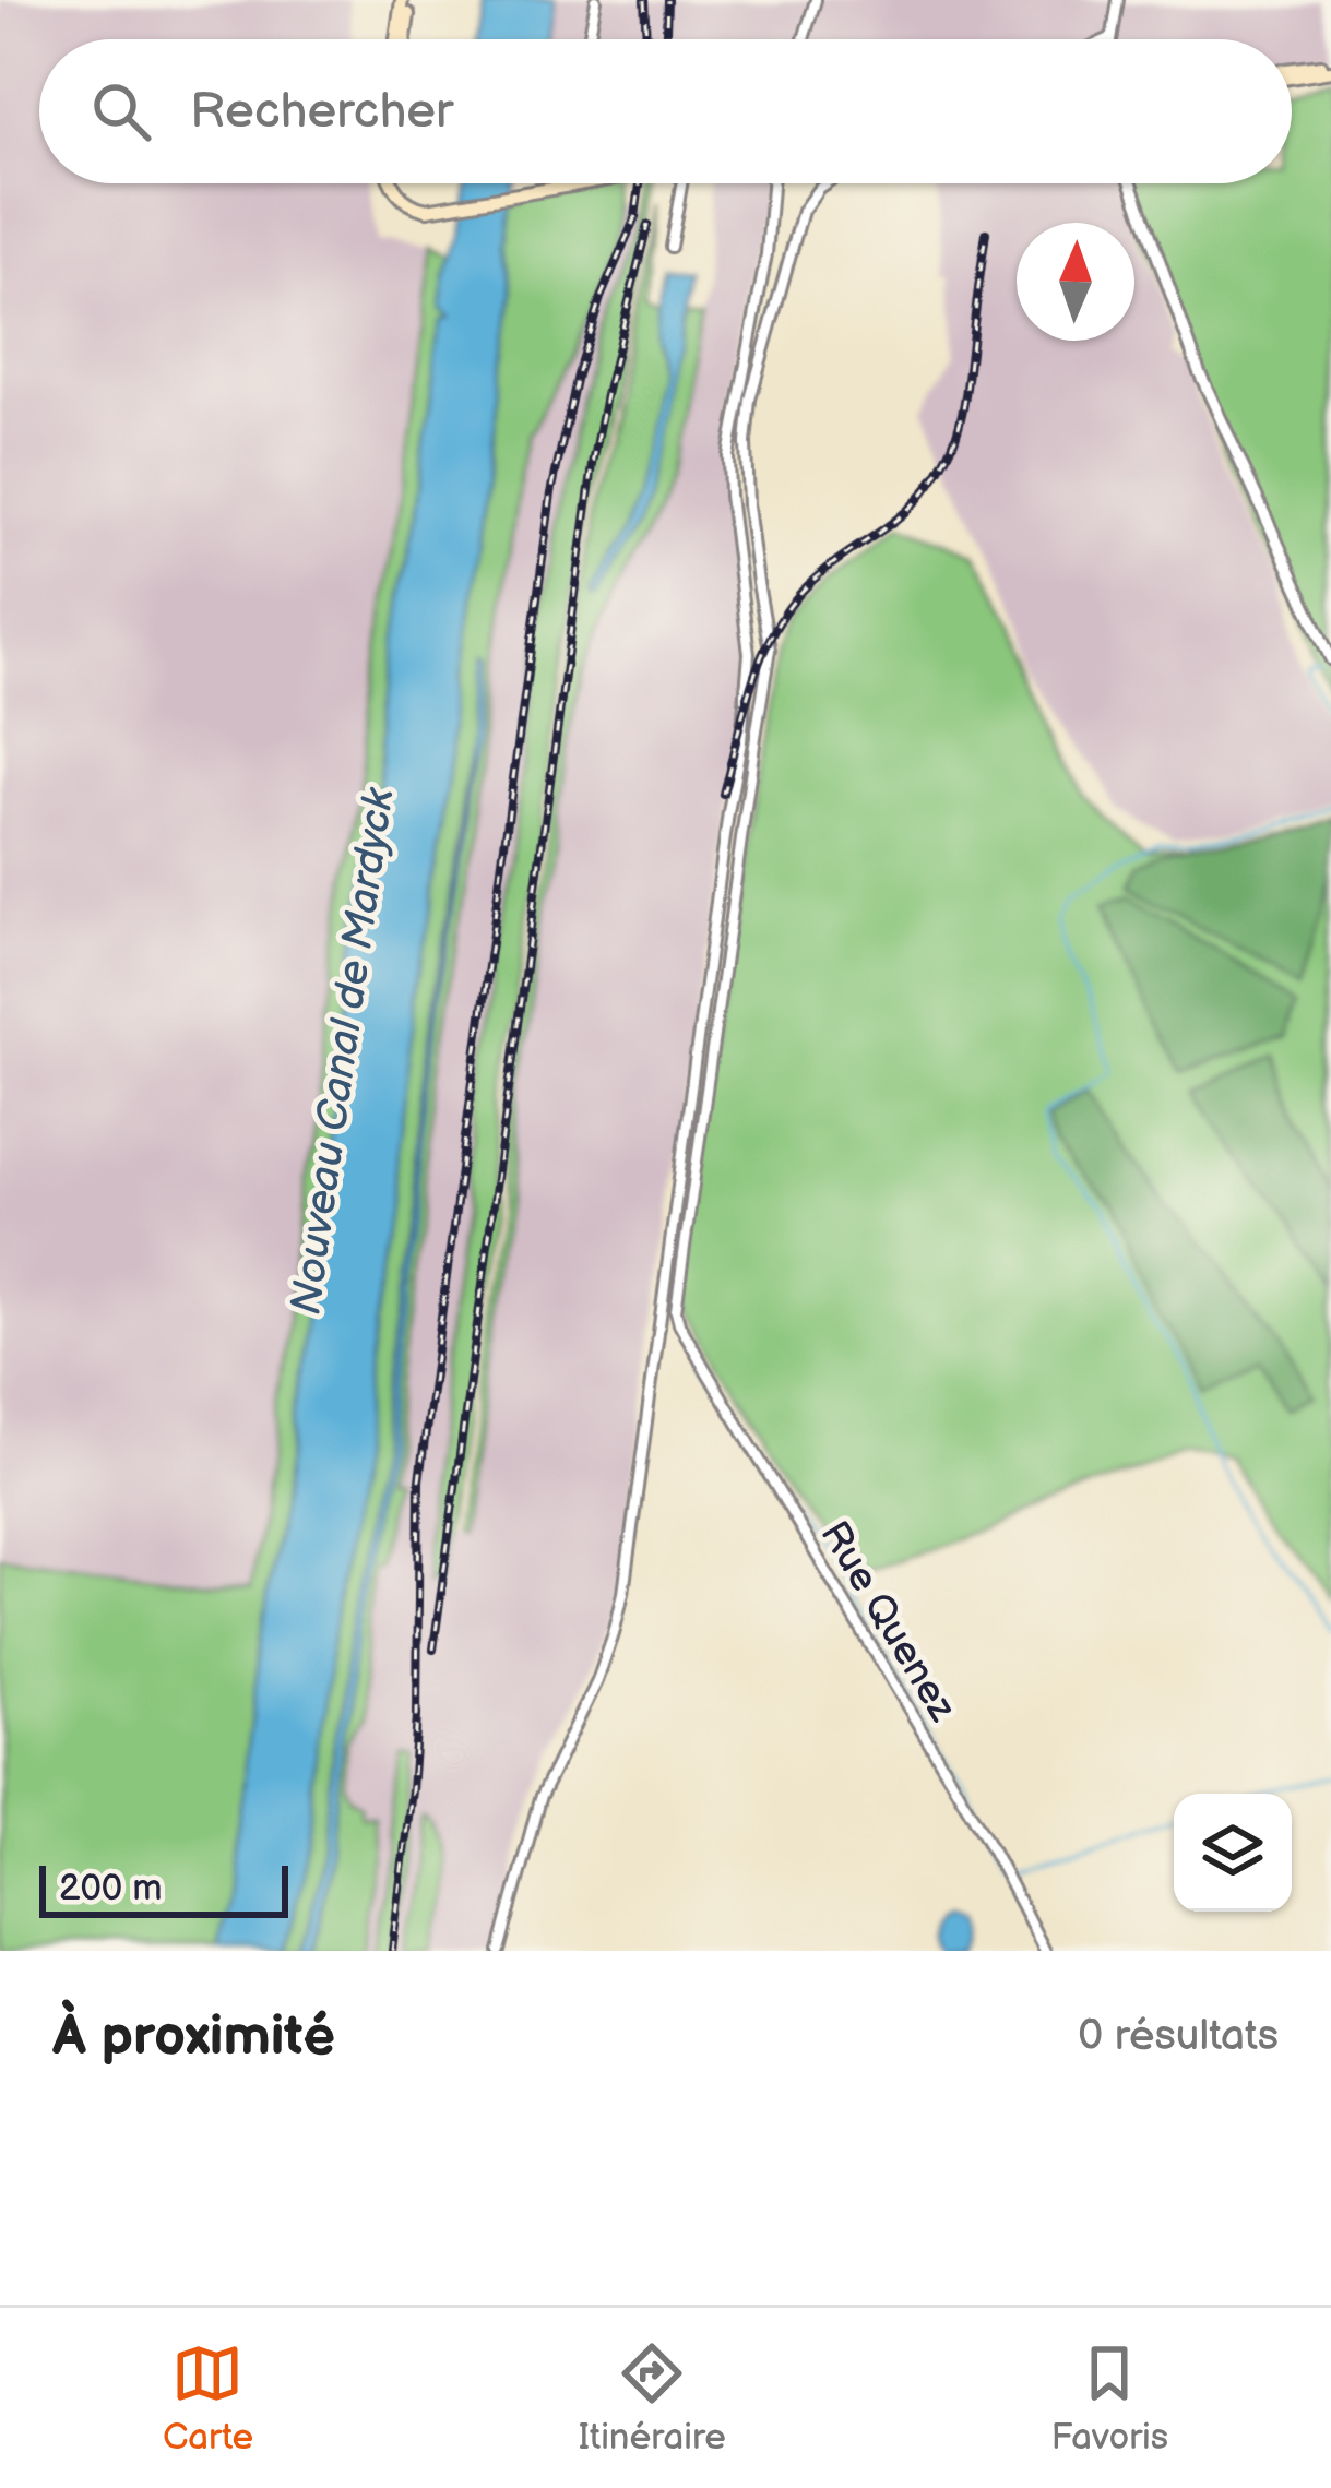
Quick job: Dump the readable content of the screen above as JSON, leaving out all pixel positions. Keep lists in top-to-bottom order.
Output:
{
  "streets": {
    "street": ["Rue Quenez"]
  },
  "water": ["Nouveau Canal de Mardyck"],
  "scale_bar": "200 m",
  "north": "top",
  "page": {
    "search": "Rechercher",
    "scale": "200 m",
    "heading": ["À proximité", "0 résultats"],
    "nav": ["Carte", "Itinéraire", "Favoris"]
  }
}
